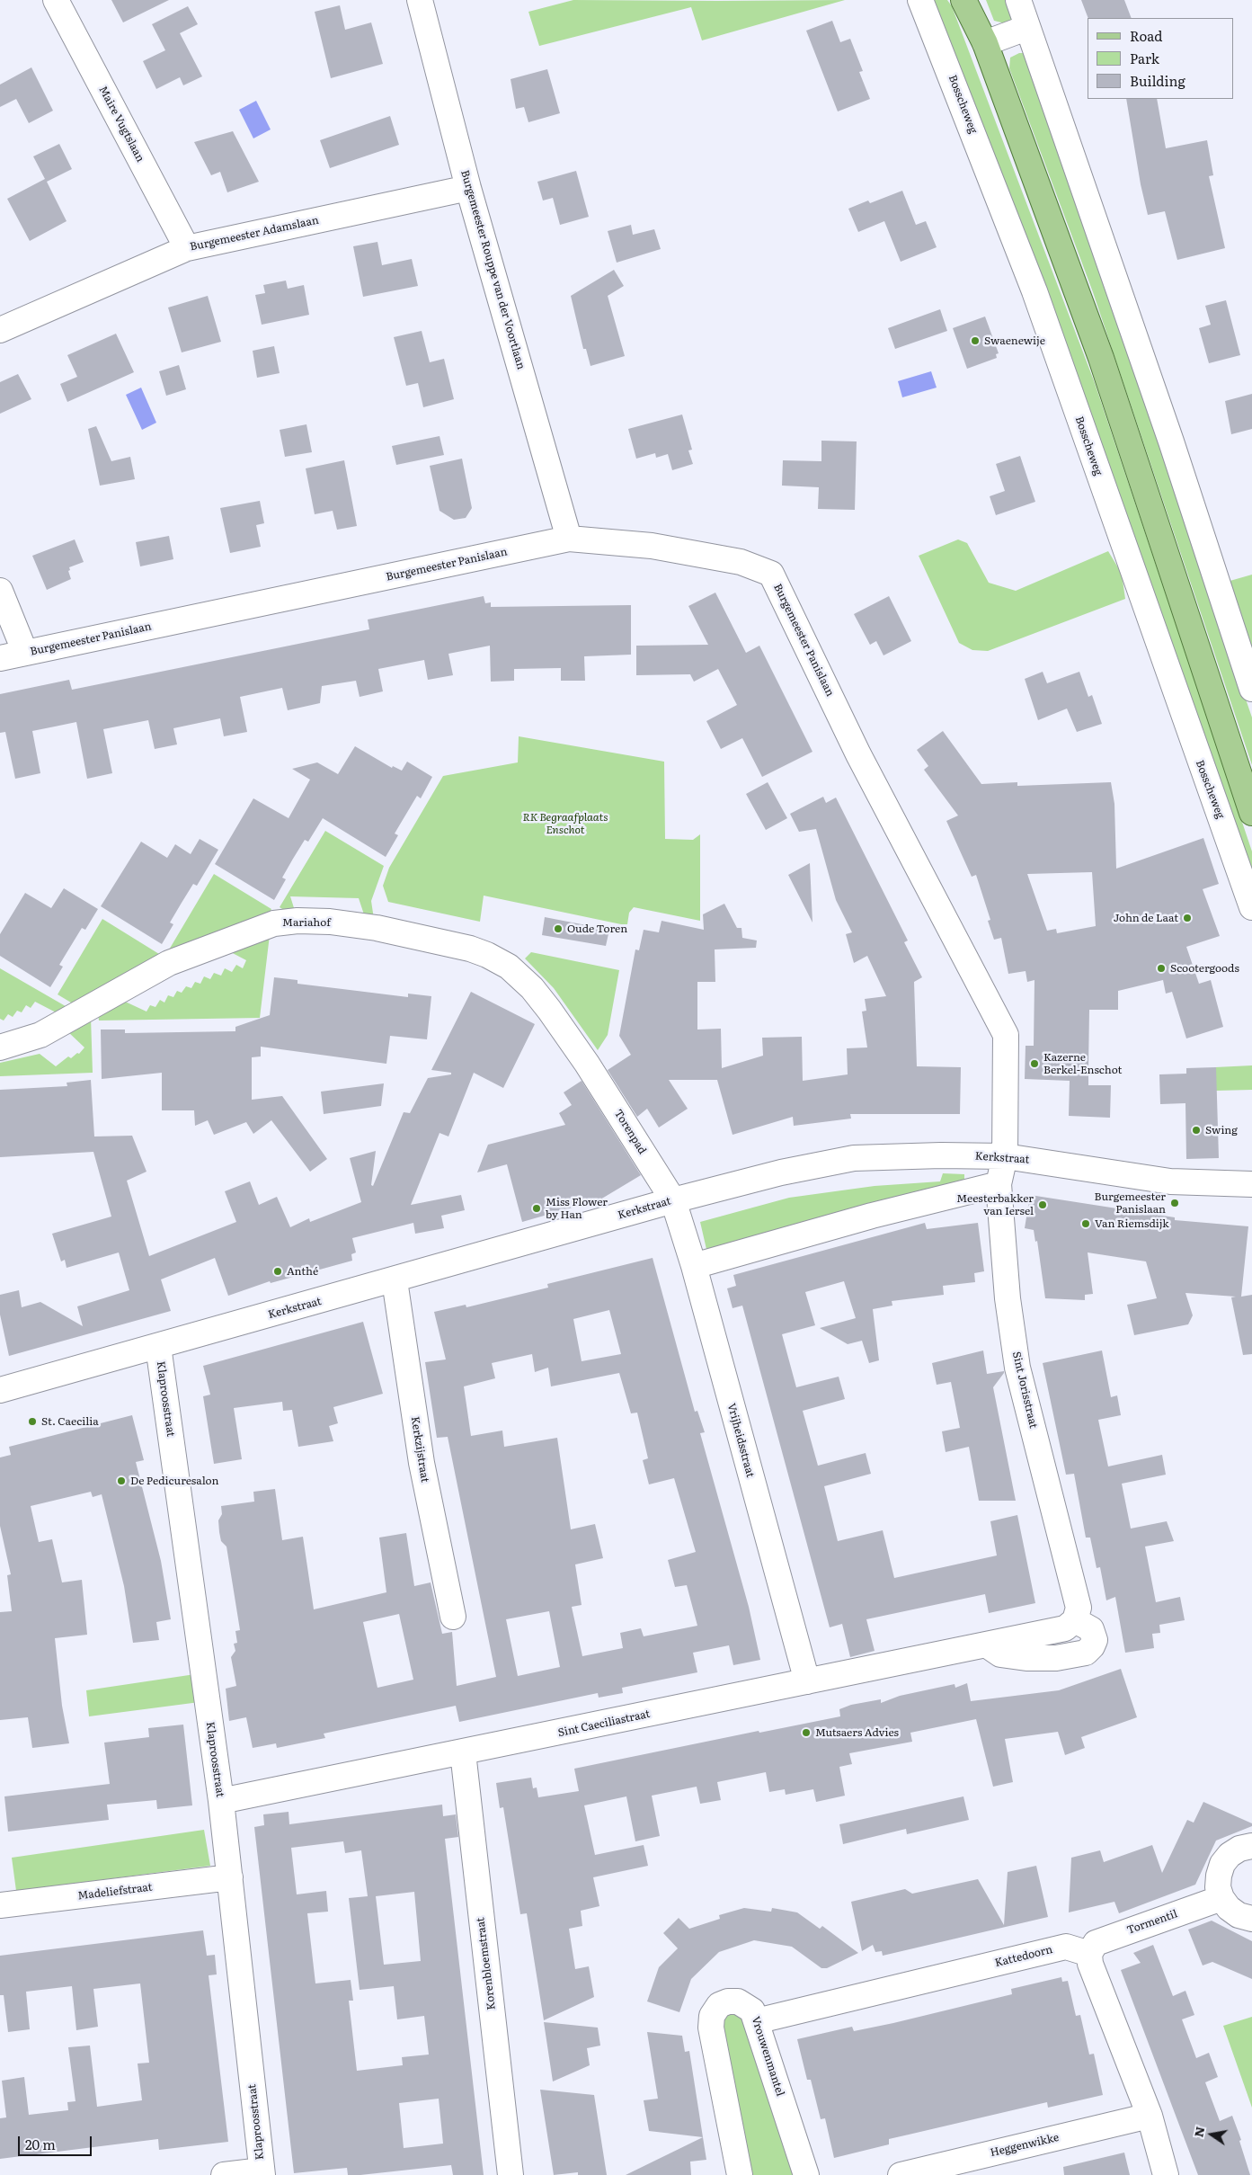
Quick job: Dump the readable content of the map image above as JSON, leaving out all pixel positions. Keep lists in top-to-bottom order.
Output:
{
  "streets": {
    "street": [
      "Bosscheweg",
      "Maire Vugtslaan",
      "Burgemeester Adamslaan",
      "Burgemeester Rouppe van der Voortlaan",
      "Burgemeester Panislaan",
      "Mariahof",
      "Torenpad",
      "Kerkstraat",
      "Sint Jorisstraat",
      "Klaproosstraat",
      "Vrijheidsstraat",
      "Kerkzijstraat",
      "Sint Caeciliastraat",
      "Madeliefstraat",
      "Tormentil",
      "Kattedoorn",
      "Korenbloemstraat",
      "Vrouwenmantel",
      "Heggenwikke"
    ]
  },
  "crossings": [
    ["Maire Vugtslaan", "Burgemeester Adamslaan"],
    ["Burgemeester Adamslaan", "Burgemeester Rouppe van der Voortlaan"],
    ["Burgemeester Rouppe van der Voortlaan", "Burgemeester Panislaan"],
    ["Burgemeester Panislaan", "Kerkstraat"],
    ["Burgemeester Panislaan", "Sint Jorisstraat"],
    ["Mariahof", "Torenpad"],
    ["Torenpad", "Kerkstraat"],
    ["Torenpad", "Vrijheidsstraat"],
    ["Kerkstraat", "Sint Jorisstraat"],
    ["Kerkstraat", "Klaproosstraat"],
    ["Kerkstraat", "Vrijheidsstraat"],
    ["Kerkstraat", "Kerkzijstraat"],
    ["Sint Jorisstraat", "Sint Caeciliastraat"],
    ["Klaproosstraat", "Sint Caeciliastraat"],
    ["Klaproosstraat", "Madeliefstraat"],
    ["Vrijheidsstraat", "Sint Caeciliastraat"],
    ["Sint Caeciliastraat", "Korenbloemstraat"],
    ["Tormentil", "Kattedoorn"],
    ["Kattedoorn", "Vrouwenmantel"]
  ],
  "parks": ["RK Begraafplaats Enschot"],
  "places": [
    "Swaenewije",
    "John de Laat",
    "Oude Toren",
    "Scootergoods",
    "Kazerne Berkel-Enschot",
    "Swing",
    "Burgemeester Panislaan",
    "Meesterbakker van Iersel",
    "Miss Flower by Han",
    "Van Riemsdijk",
    "Anthé",
    "St. Caecilia",
    "De Pedicuresalon",
    "Mutsaers Advies"
  ],
  "legend": ["Road", "Park", "Building"],
  "scale_bar": "20 m",
  "north": "left"
}
